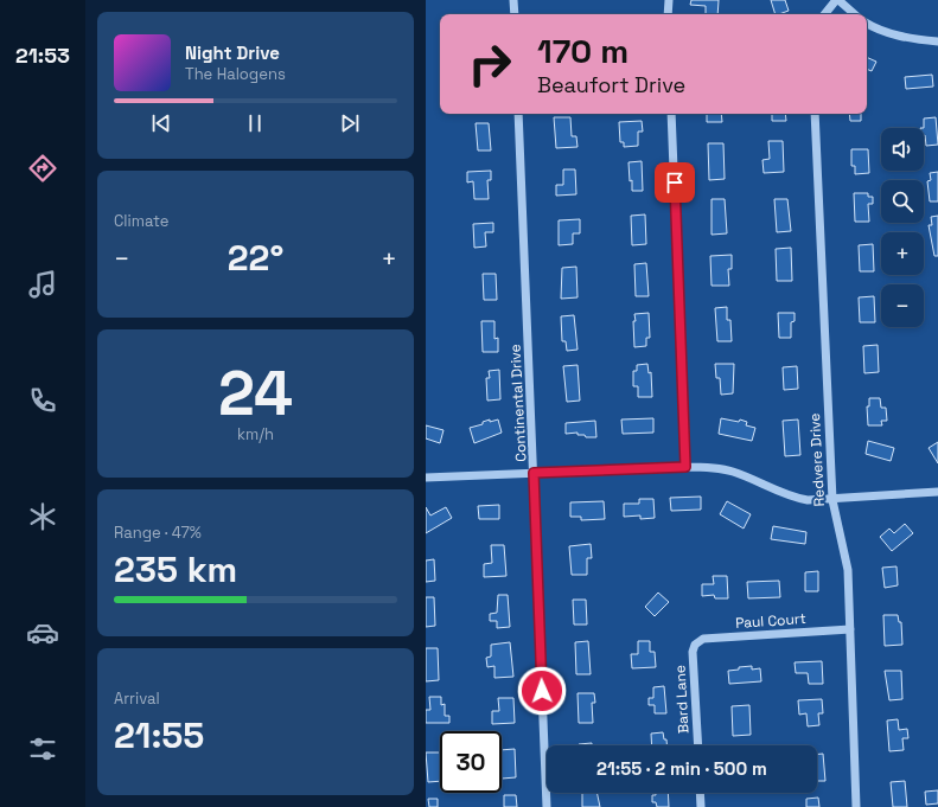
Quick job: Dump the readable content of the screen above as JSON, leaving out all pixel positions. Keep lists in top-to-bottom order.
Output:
{
  "streets": {
    "street": [
      "Continental Drive",
      "Redvere Drive",
      "Paul Court",
      "Bard Lane"
    ]
  },
  "crossings": [
    ["Redvere Drive", "Paul Court"],
    ["Paul Court", "Bard Lane"]
  ],
  "page": {
    "tabs": "21:53",
    "turn": ["170 m", "Beaufort Drive"],
    "song": ["Night Drive", "The Halogens"],
    "map_buttons": ["+", "−"],
    "tile": [
      "Climate",
      ["24", "km/h"],
      ["Range · 47%", "235 km"],
      ["Arrival", "21:55"]
    ],
    "heat": ["−", "22°", "+"],
    "limit": "30",
    "trip": "21:55 · 2 min · 500 m"
  }
}
